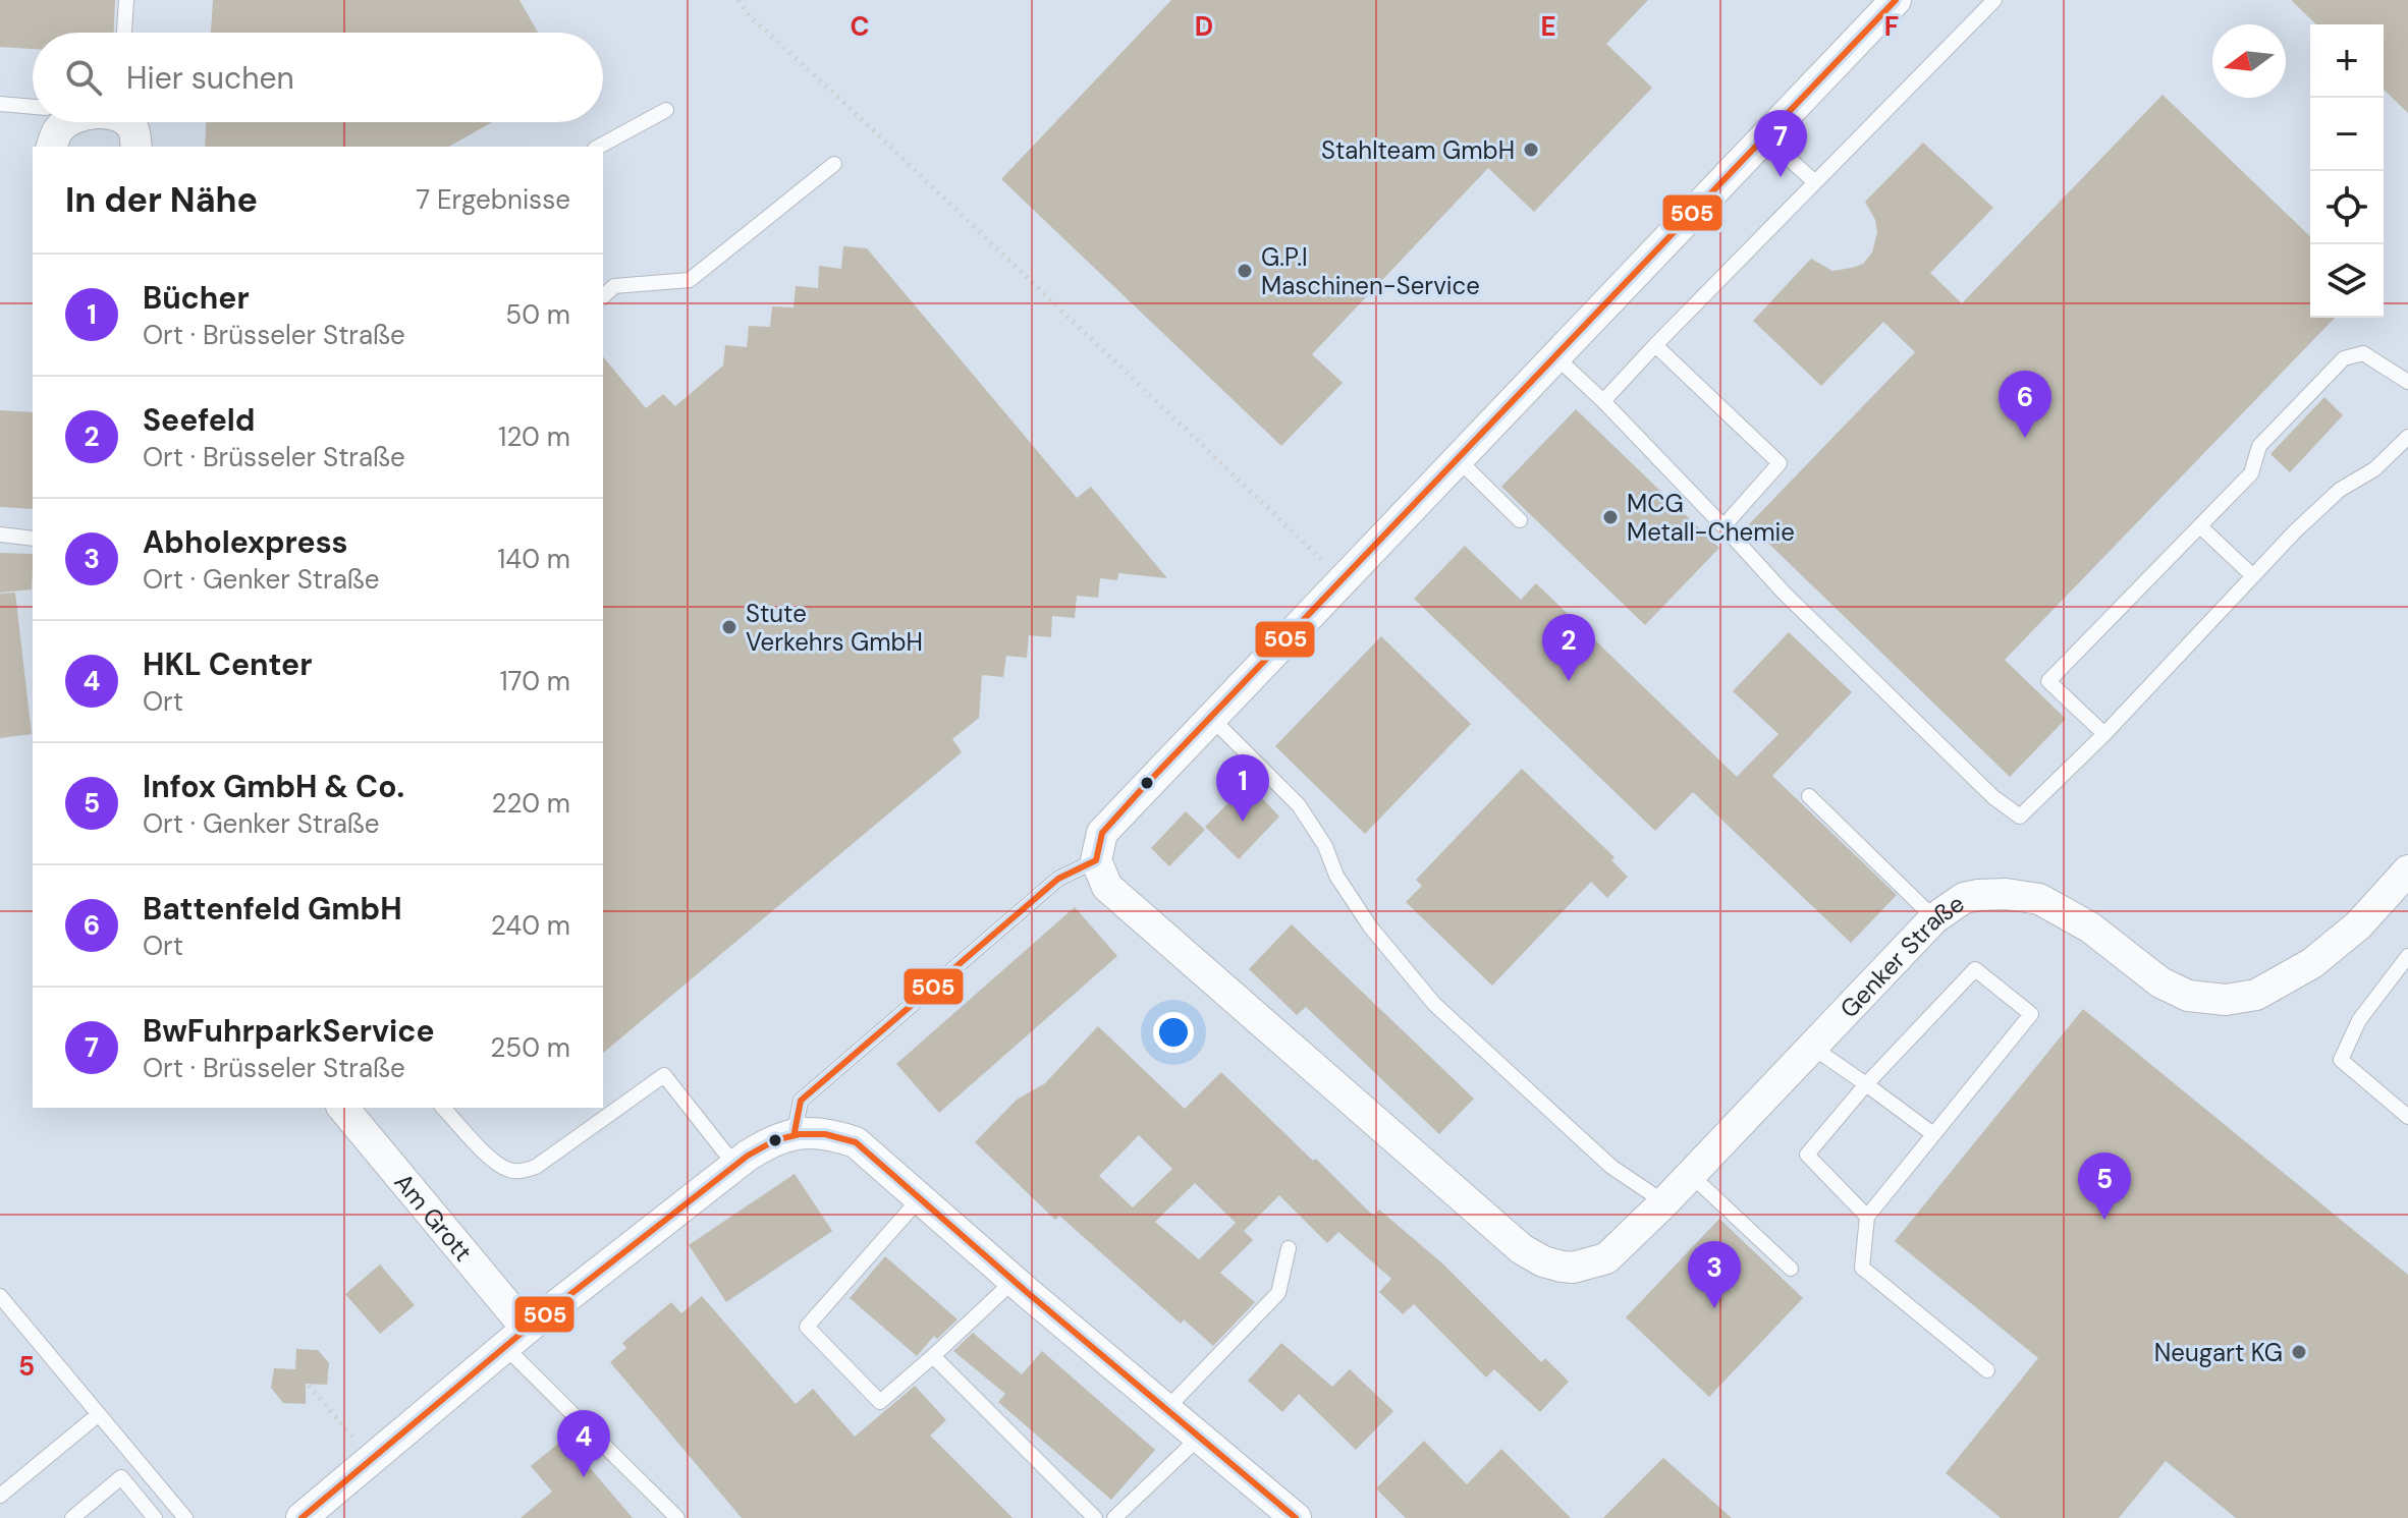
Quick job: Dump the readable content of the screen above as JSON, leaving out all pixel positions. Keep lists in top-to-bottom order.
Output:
{
  "streets": {
    "street": ["Genker Straße", "Am Grott"]
  },
  "places": [
    "Stahlteam GmbH",
    "G.P.I Maschinen-Service",
    "MCG Metall-Chemie",
    "Stute Verkehrs GmbH",
    "Neugart KG"
  ],
  "lines": ["transit line 505"],
  "north": "left",
  "page": {
    "map_buttons": ["+", "−"],
    "search": "Hier suchen",
    "pins": [
      "7",
      "6",
      "2",
      "1",
      "5",
      "3",
      "4"
    ],
    "heading": ["In der Nähe", "7 Ergebnisse"],
    "list": [
      {
        "mark": "1",
        "name": "Bücher",
        "note": "Ort · Brüsseler Straße",
        "value": "50 m"
      },
      {
        "mark": "2",
        "name": "Seefeld",
        "note": "Ort · Brüsseler Straße",
        "value": "120 m"
      },
      {
        "mark": "3",
        "name": "Abholexpress",
        "note": "Ort · Genker Straße",
        "value": "140 m"
      },
      {
        "mark": "4",
        "name": "HKL Center",
        "note": "Ort",
        "value": "170 m"
      },
      {
        "mark": "5",
        "name": "Infox GmbH & Co.",
        "note": "Ort · Genker Straße",
        "value": "220 m"
      },
      {
        "mark": "6",
        "name": "Battenfeld GmbH",
        "note": "Ort",
        "value": "240 m"
      },
      {
        "mark": "7",
        "name": "BwFuhrparkService",
        "note": "Ort · Brüsseler Straße",
        "value": "250 m"
      }
    ]
  },
  "grid": {
    "columns": [
      "C",
      "D",
      "E",
      "F"
    ],
    "rows": ["5"]
  }
}
